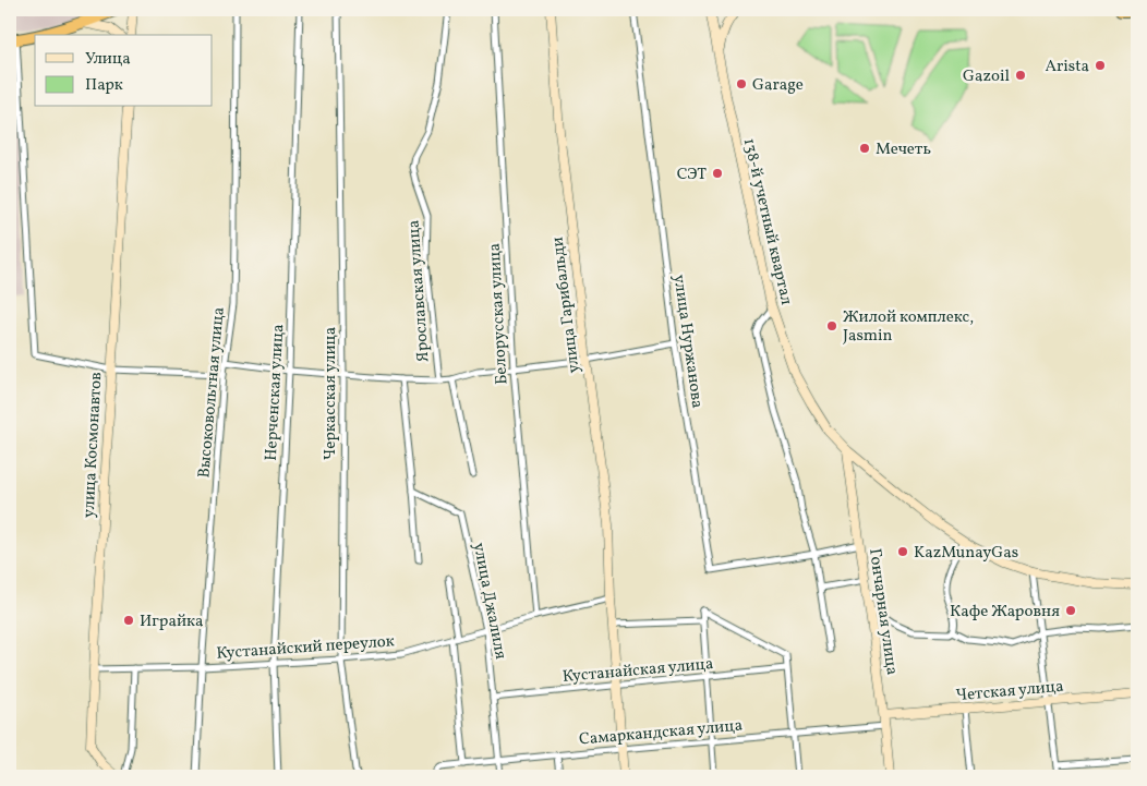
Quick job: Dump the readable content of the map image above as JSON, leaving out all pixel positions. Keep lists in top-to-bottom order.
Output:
{
  "streets": {
    "street": [
      "138-й учетный квартал",
      "Ярославская улица",
      "улица Гарибальди",
      "Белорусская улица",
      "улица Нуржанова",
      "Высоковольтная улица",
      "Нерченская улица",
      "Черкасская улица",
      "улица Космонавтов",
      "улица Джалиля",
      "Гончарная улица",
      "Кустанайский переулок",
      "Кустанайская улица",
      "Четская улица",
      "Самаркандская улица"
    ]
  },
  "crossings": [
    ["138-й учетный квартал", "Гончарная улица"],
    ["Ярославская улица", "улица Джалиля"],
    ["улица Гарибальди", "Кустанайский переулок"],
    ["улица Гарибальди", "Кустанайская улица"],
    ["улица Гарибальди", "Самаркандская улица"],
    ["Белорусская улица", "Кустанайский переулок"],
    ["улица Нуржанова", "Гончарная улица"],
    ["Высоковольтная улица", "Кустанайский переулок"],
    ["Нерченская улица", "Кустанайский переулок"],
    ["Черкасская улица", "Кустанайский переулок"],
    ["улица Космонавтов", "Кустанайский переулок"],
    ["улица Джалиля", "Кустанайский переулок"],
    ["улица Джалиля", "Кустанайская улица"],
    ["улица Джалиля", "Самаркандская улица"],
    ["Гончарная улица", "Четская улица"],
    ["Гончарная улица", "Самаркандская улица"]
  ],
  "places": [
    "Arista",
    "Gazoil",
    "Garage",
    "Мечеть",
    "СЭТ",
    "Жилой комплекс, Jasmin",
    "KazMunayGas",
    "Кафе Жаровня",
    "Играйка"
  ],
  "legend": ["Улица", "Парк"]
}
